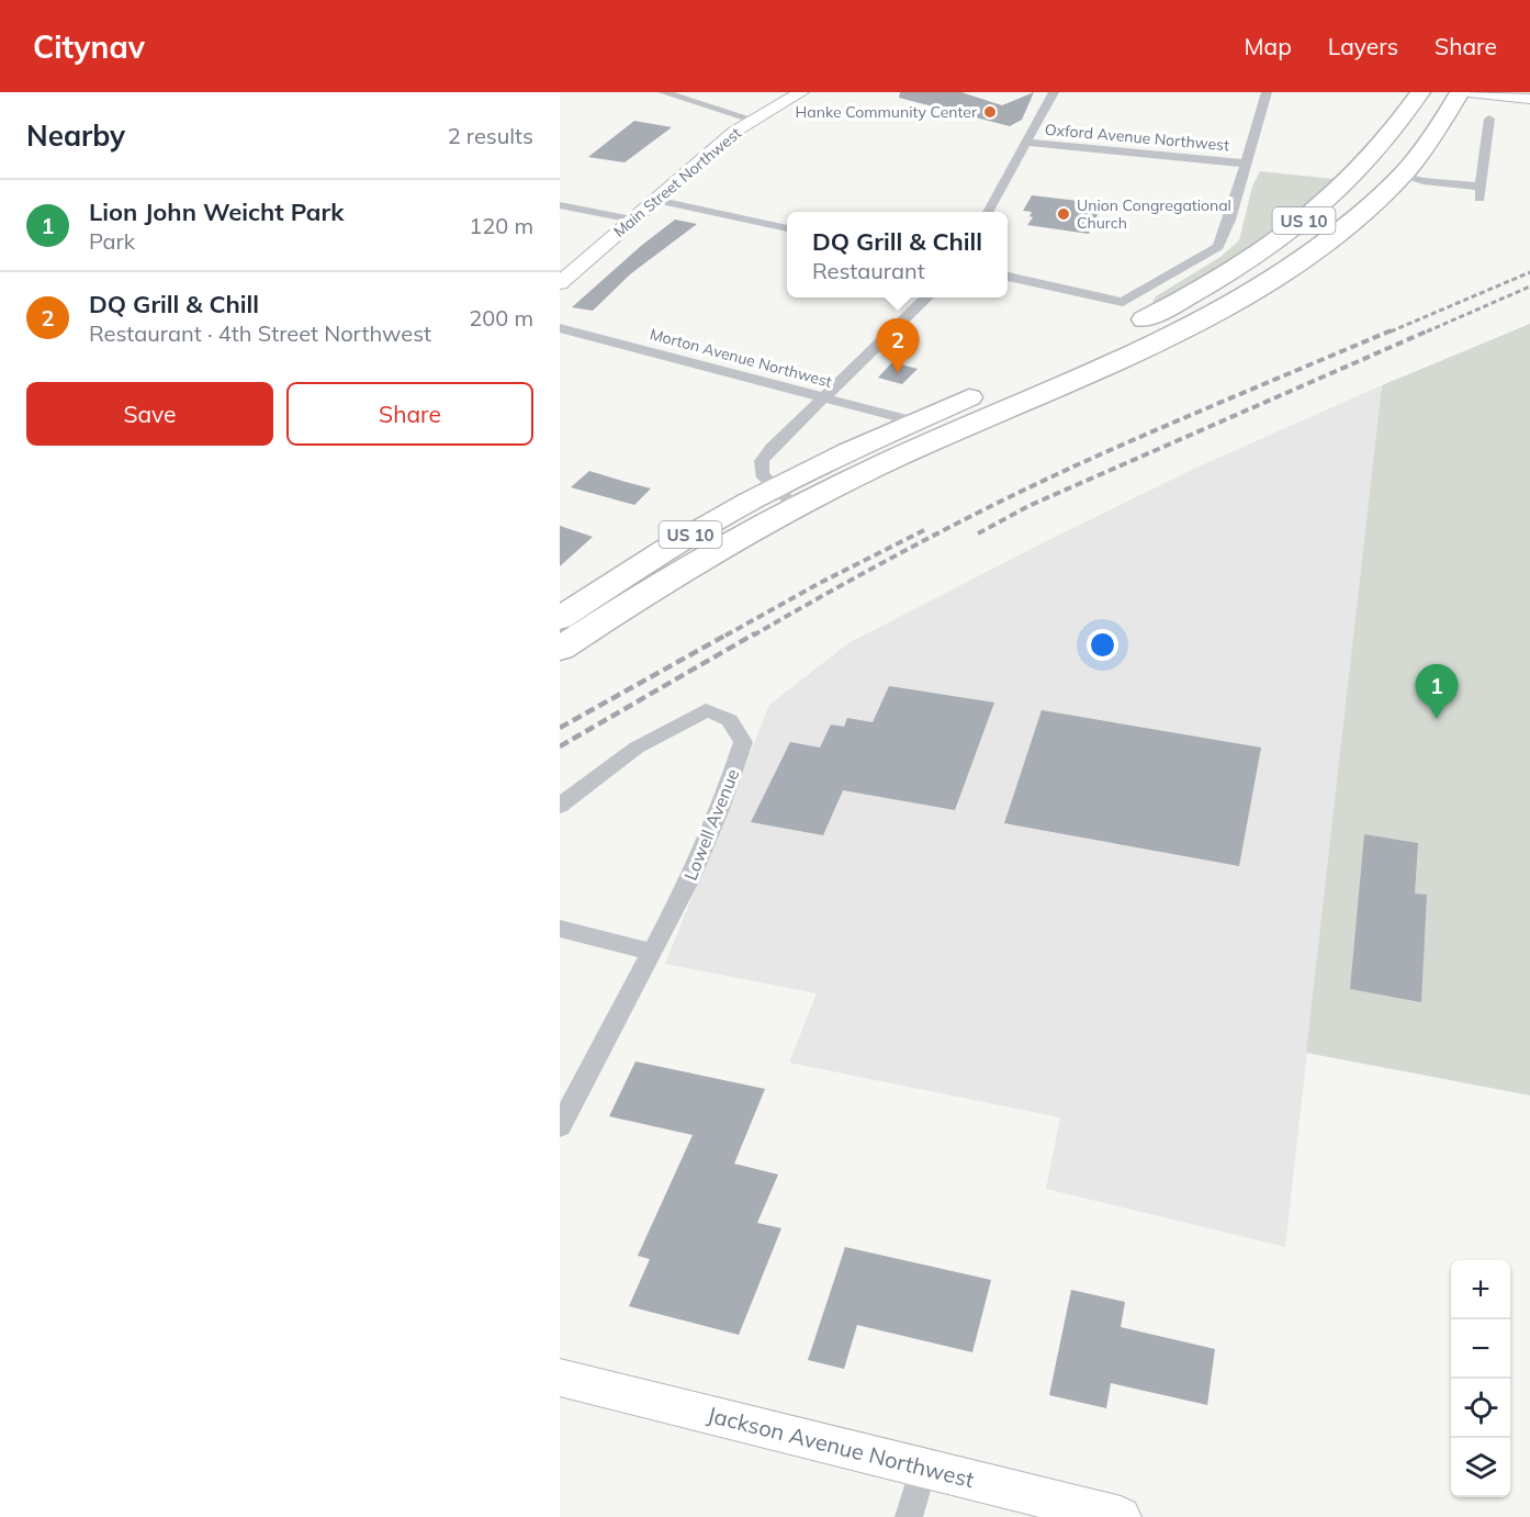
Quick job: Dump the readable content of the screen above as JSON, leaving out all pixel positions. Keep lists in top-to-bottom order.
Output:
{
  "streets": {
    "highway": ["US 10"],
    "street": [
      "Oxford Avenue Northwest",
      "Main Street Northwest",
      "Morton Avenue Northwest",
      "Lowell Avenue",
      "Jackson Avenue Northwest"
    ]
  },
  "crossings": [
    ["US 10", "Morton Avenue Northwest"]
  ],
  "places": ["Hanke Community Center", "Union Congregational Church"],
  "page": {
    "header": "Citynav",
    "nav": ["Map", "Layers", "Share"],
    "heading": ["Nearby", "2 results"],
    "list": [
      {
        "mark": "1",
        "name": "Lion John Weicht Park",
        "note": "Park",
        "value": "120 m"
      },
      {
        "mark": "2",
        "name": "DQ Grill & Chill",
        "note": "Restaurant · 4th Street Northwest",
        "value": "200 m"
      }
    ],
    "popup": ["DQ Grill & Chill", "Restaurant"],
    "pins": ["2", "1"],
    "buttons": ["Save", "Share"],
    "map_buttons": ["+", "−"]
  }
}
